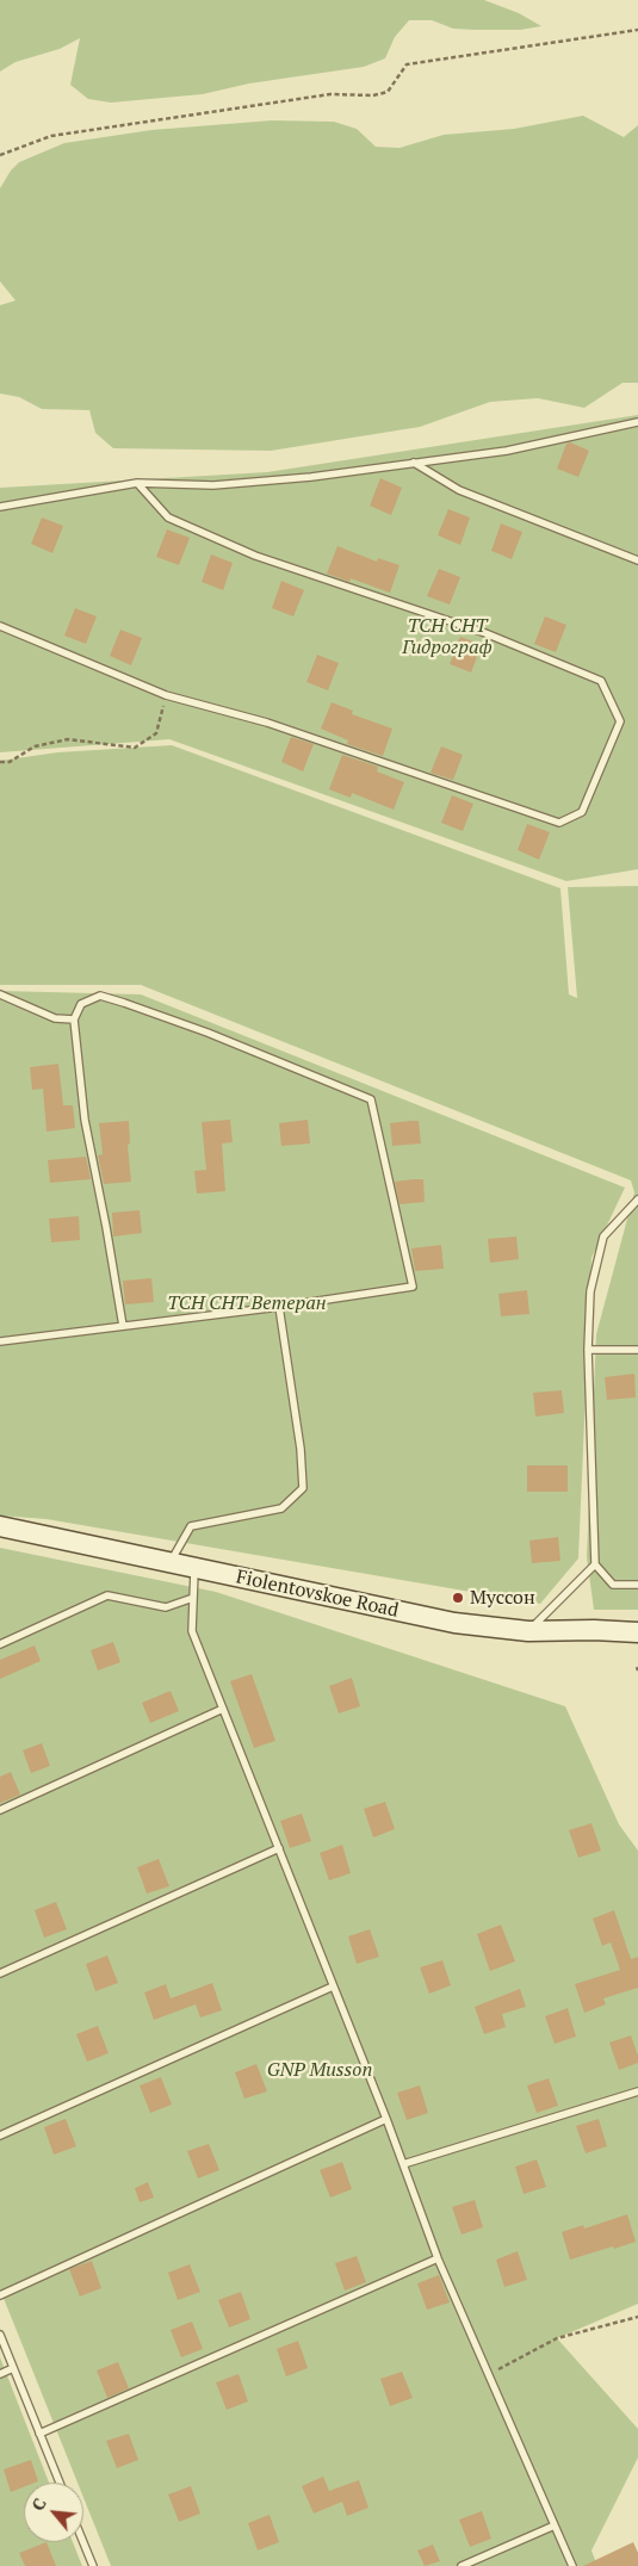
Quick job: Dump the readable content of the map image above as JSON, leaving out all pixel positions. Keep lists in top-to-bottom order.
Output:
{
  "streets": {
    "main road": ["Fiolentovskoe Road"]
  },
  "parks": ["ТСН СНТ Гидрограф", "ТСН СНТ Ветеран", "GNP Musson"],
  "places": ["Муссон"],
  "north": "top left"
}
